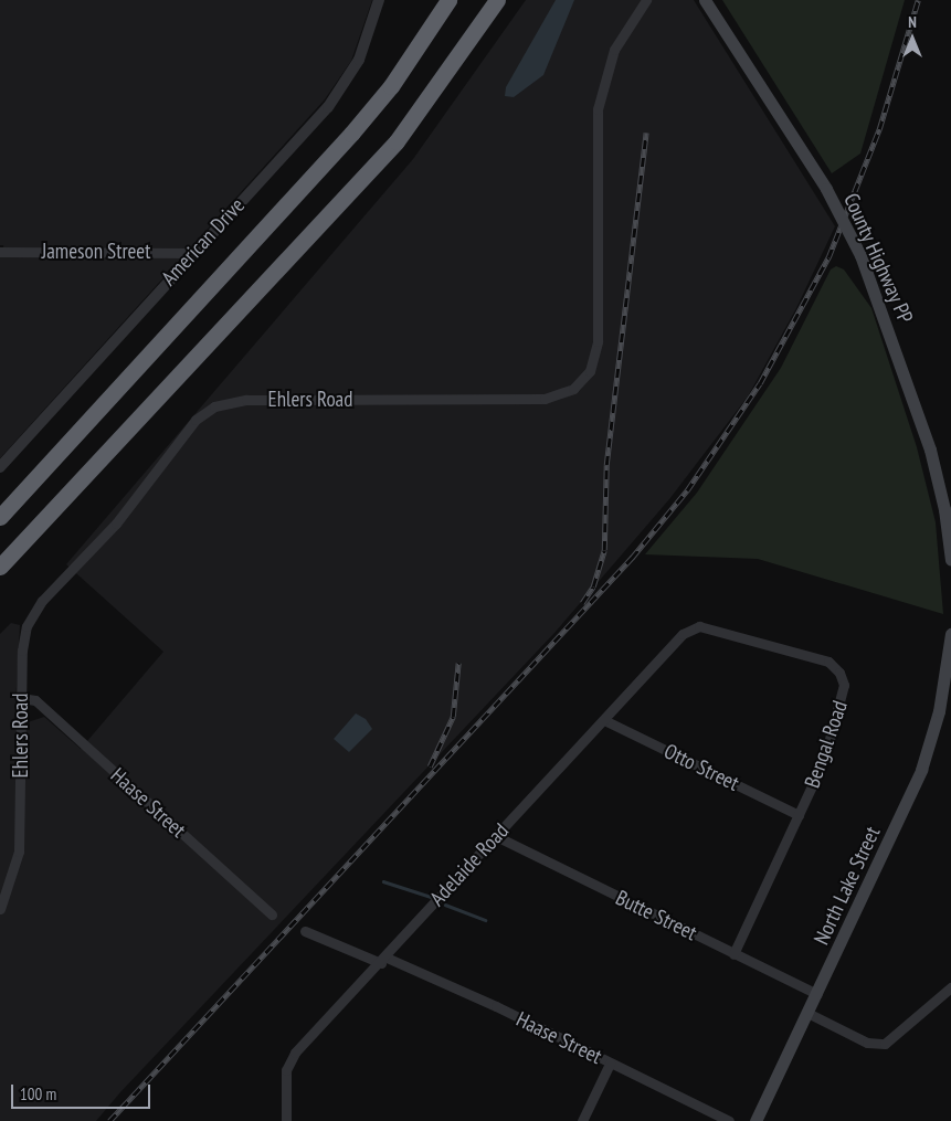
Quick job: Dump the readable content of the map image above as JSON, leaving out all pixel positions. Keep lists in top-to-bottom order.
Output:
{
  "streets": {
    "main road": ["County Highway PP", "North Lake Street"],
    "street": [
      "American Drive",
      "Jameson Street",
      "Ehlers Road",
      "Bengal Road",
      "Otto Street",
      "Haase Street",
      "Adelaide Road",
      "Butte Street"
    ]
  },
  "crossings": [
    ["American Drive", "Jameson Street"],
    ["Ehlers Road", "Haase Street"],
    ["Bengal Road", "Otto Street"],
    ["Bengal Road", "Adelaide Road"],
    ["Bengal Road", "Butte Street"],
    ["Otto Street", "Adelaide Road"],
    ["Haase Street", "Adelaide Road"],
    ["Adelaide Road", "Butte Street"],
    ["North Lake Street", "Butte Street"]
  ],
  "scale_bar": "100 m",
  "north": "top"
}
